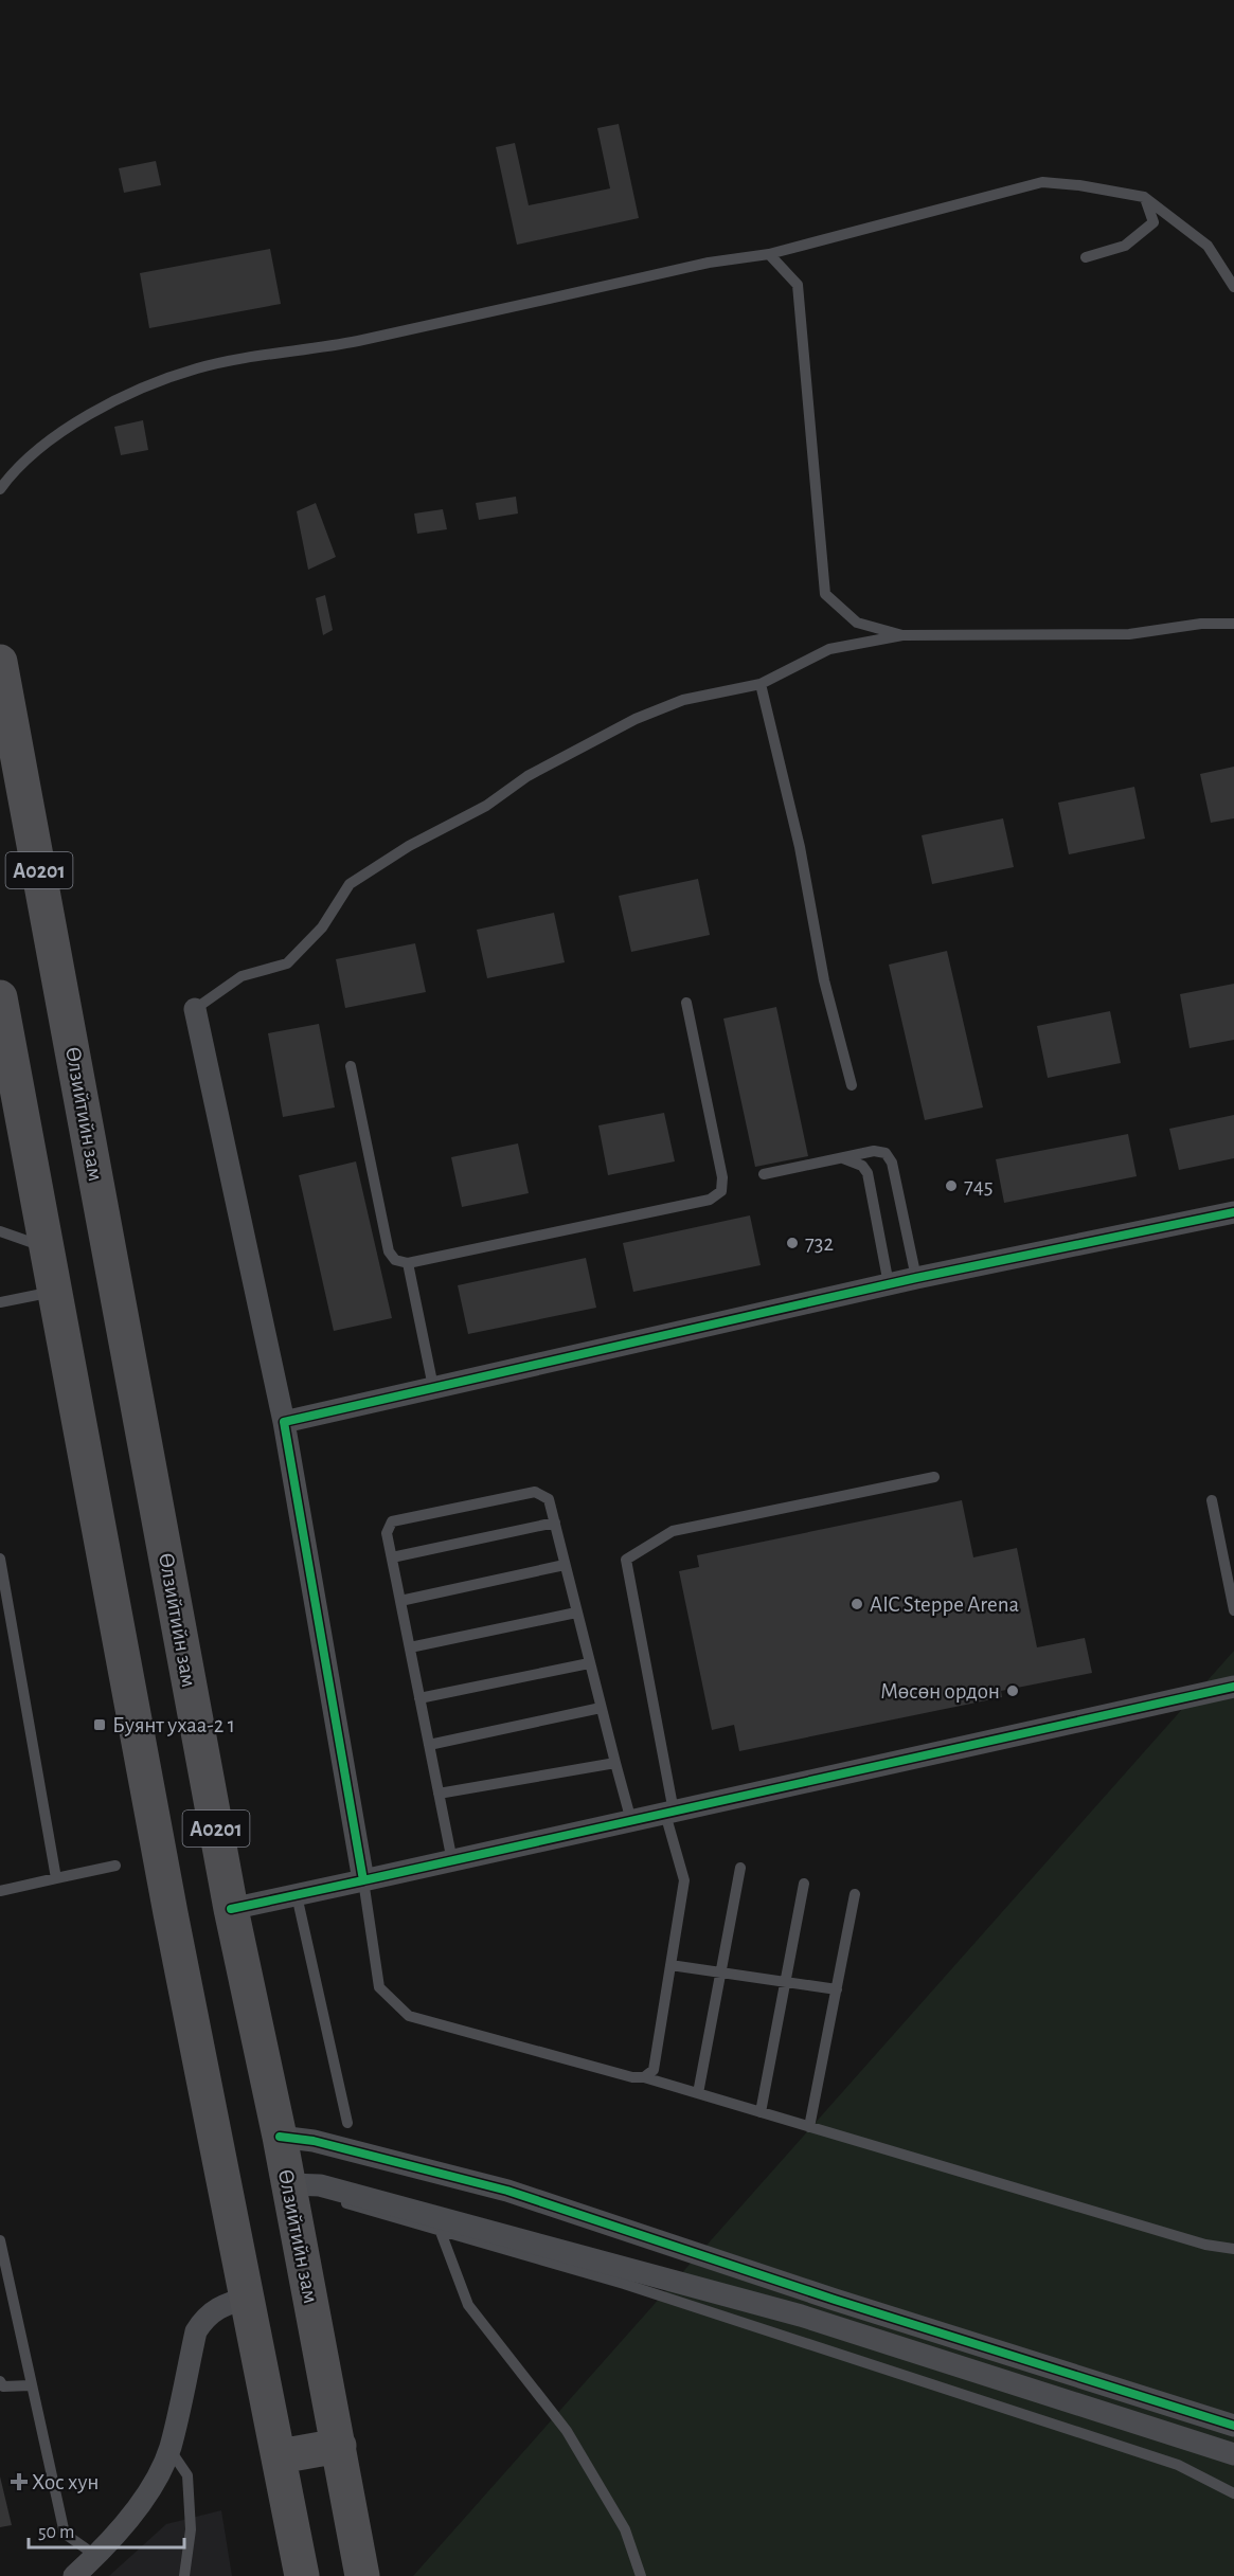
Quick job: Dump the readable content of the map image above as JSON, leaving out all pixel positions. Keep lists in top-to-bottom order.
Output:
{
  "streets": {
    "highway": ["A0201", "Өлзийтийн зам"]
  },
  "places": {
    "other": [
      "745",
      "732",
      "AIC Steppe Arena",
      "Мөсөн ордон"
    ],
    "transit": ["Буянт ухаа-2 1"],
    "health": ["Хос хун"]
  },
  "scale_bar": "50 m"
}
